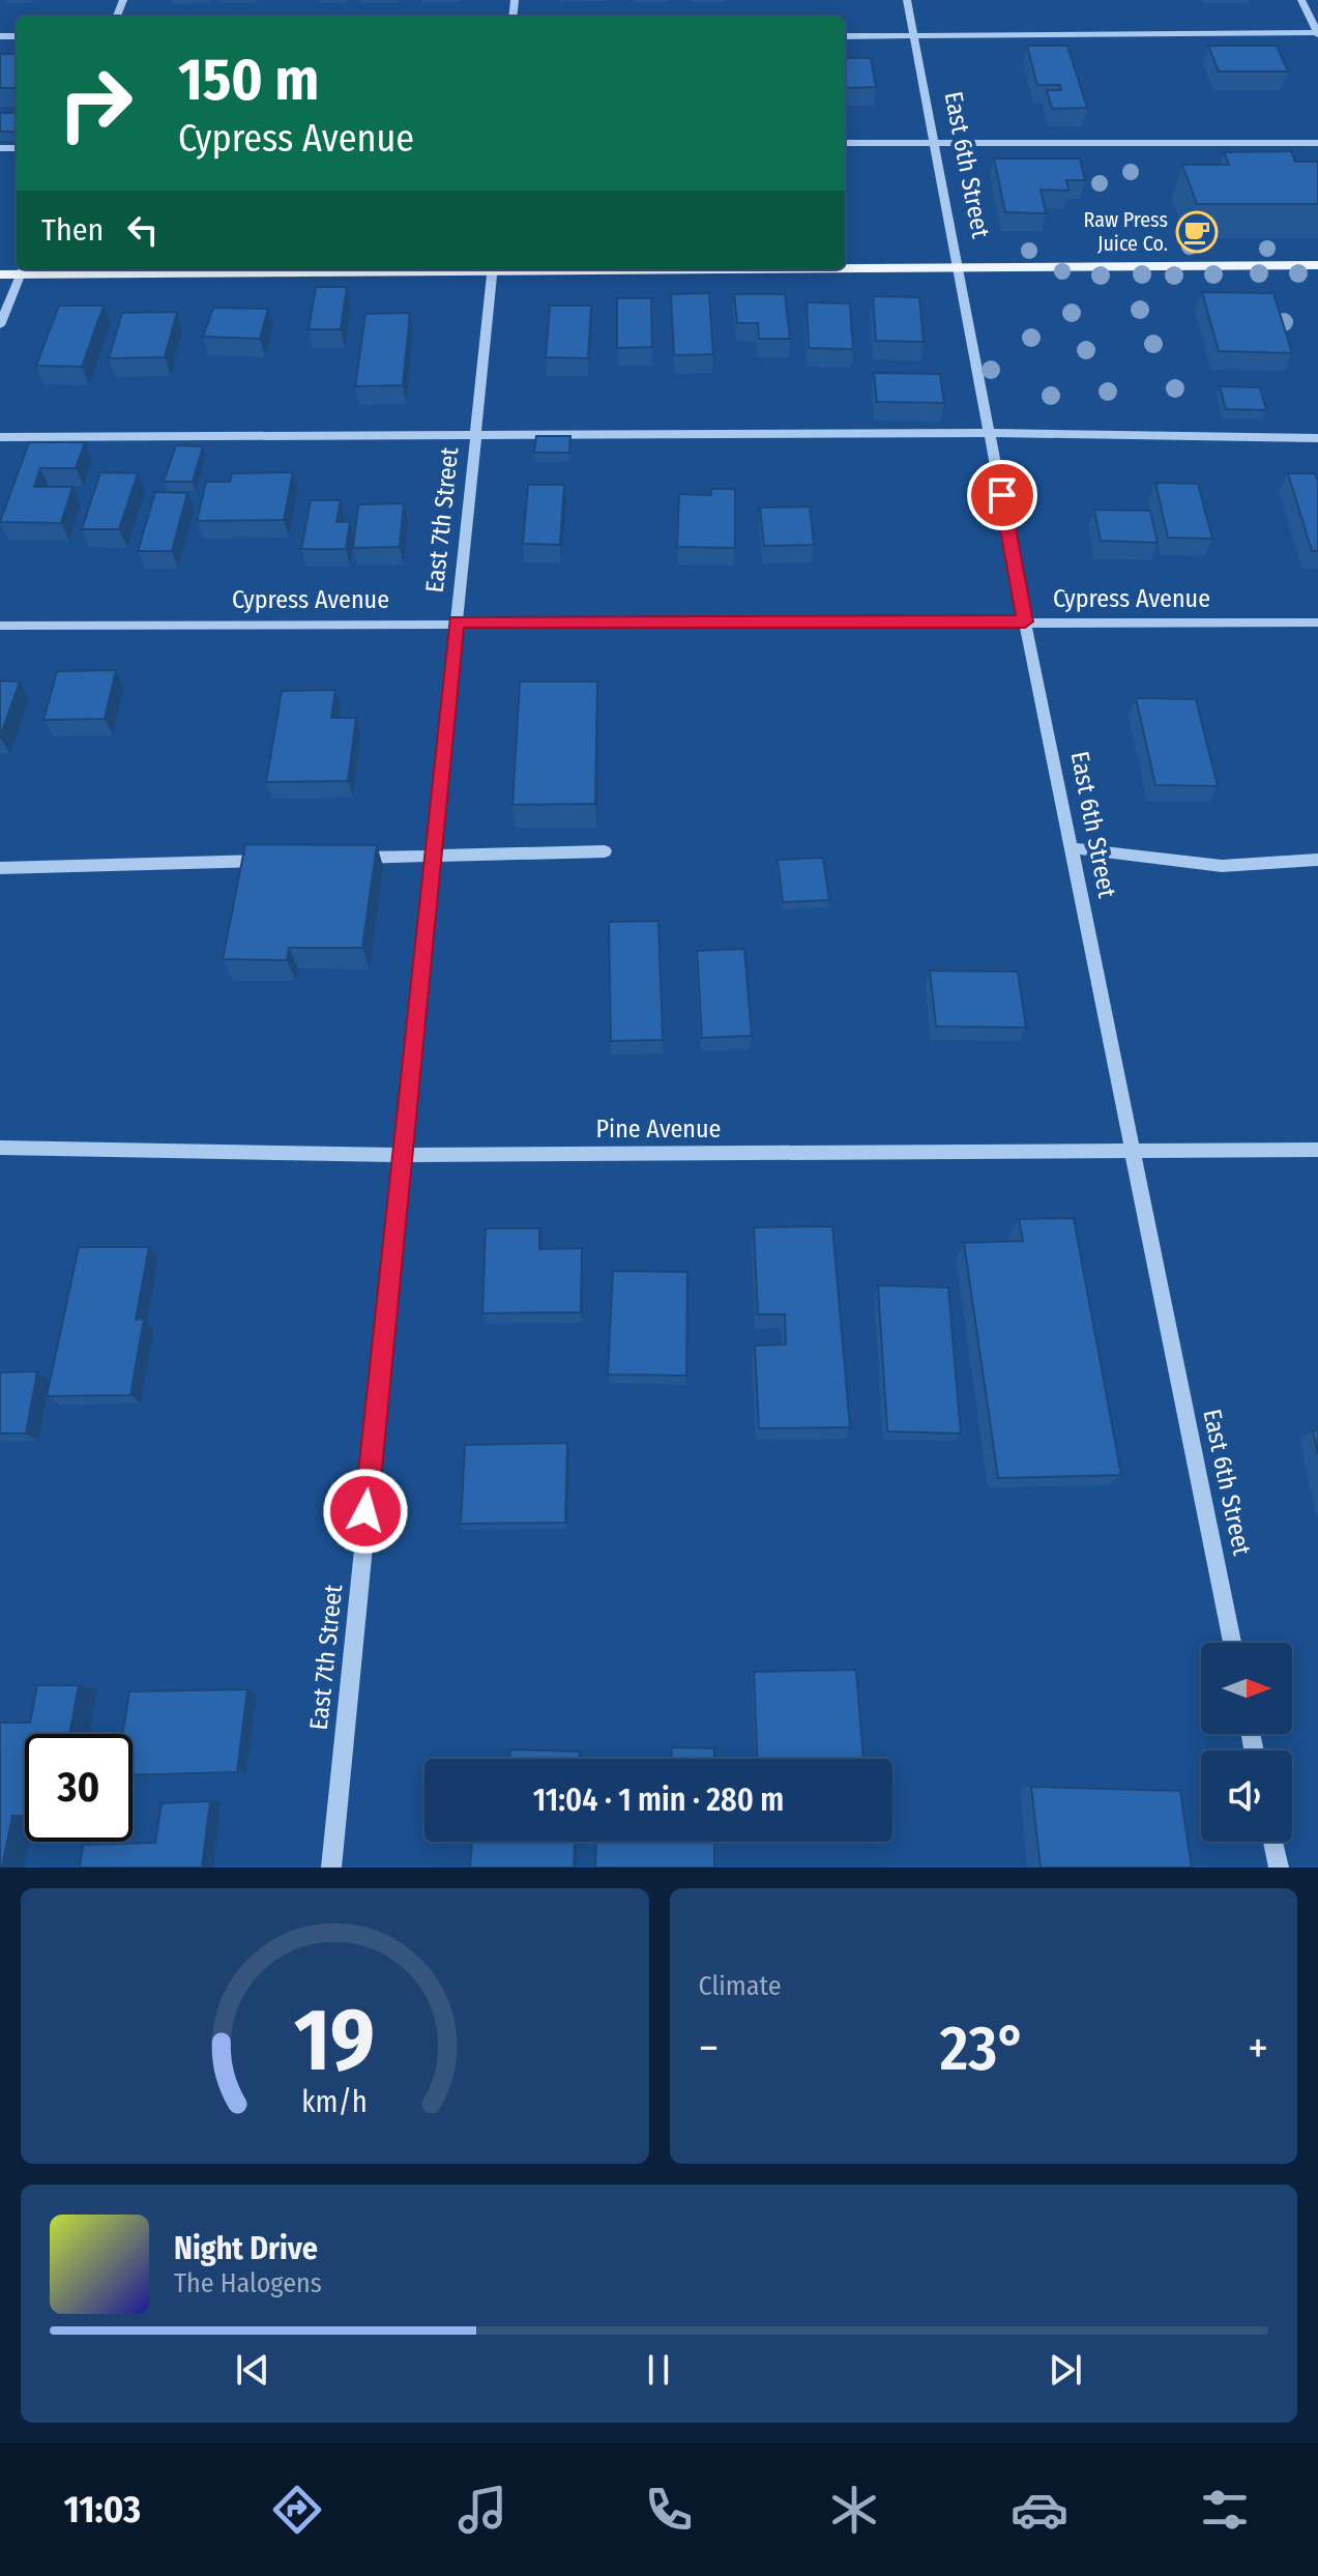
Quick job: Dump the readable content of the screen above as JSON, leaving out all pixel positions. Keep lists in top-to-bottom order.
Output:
{
  "streets": {
    "street": [
      "East 6th Street",
      "East 7th Street",
      "Cypress Avenue",
      "Pine Avenue"
    ]
  },
  "crossings": [
    ["East 6th Street", "Cypress Avenue"],
    ["East 6th Street", "Pine Avenue"],
    ["East 7th Street", "Cypress Avenue"],
    ["East 7th Street", "Pine Avenue"]
  ],
  "places": {
    "cafe": ["Raw Press Juice Co."]
  },
  "north": "right",
  "page": {
    "turn": ["150 m", "Cypress Avenue"],
    "then": "Then",
    "limit": "30",
    "trip": "11:04 · 1 min · 280 m",
    "tile": "Climate",
    "heat": ["−", "23°", "+"],
    "song": ["Night Drive", "The Halogens"],
    "tabs": "11:03",
    "gauge": ["19", "km/h"]
  }
}
